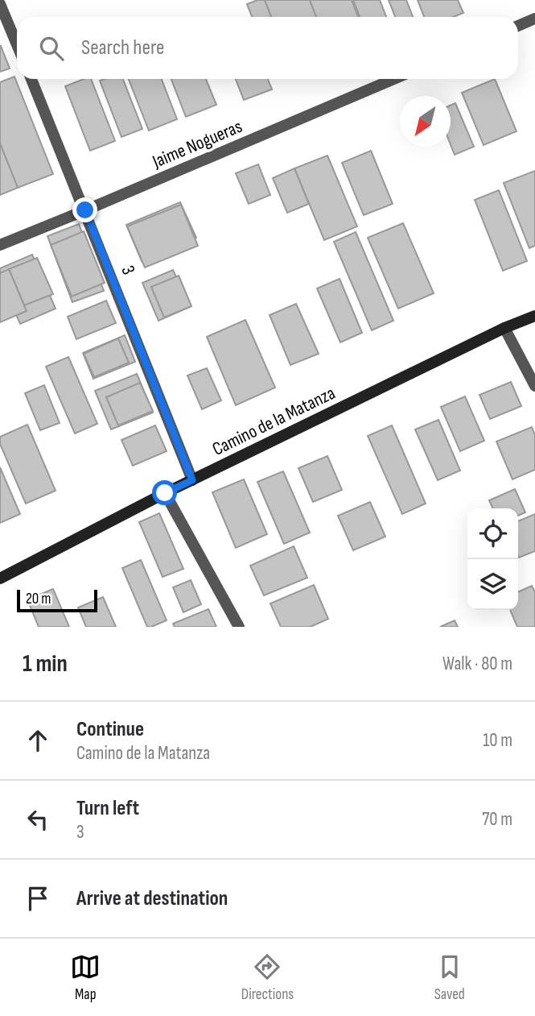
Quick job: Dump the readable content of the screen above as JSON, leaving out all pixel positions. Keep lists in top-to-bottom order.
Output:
{
  "streets": {
    "main road": ["Camino de la Matanza"],
    "street": ["Jaime Nogueras", "3"]
  },
  "crossings": [
    ["Jaime Nogueras", "3"],
    ["3", "Camino de la Matanza"]
  ],
  "scale_bar": "20 m",
  "north": "bottom left",
  "page": {
    "search": "Search here",
    "scale": "20 m",
    "heading": ["1 min", "Walk · 80 m"],
    "list": [
      ["Continue", "Camino de la Matanza", "10 m"],
      ["Turn left", "3", "70 m"],
      "Arrive at destination"
    ],
    "nav": ["Map", "Directions", "Saved"]
  }
}
